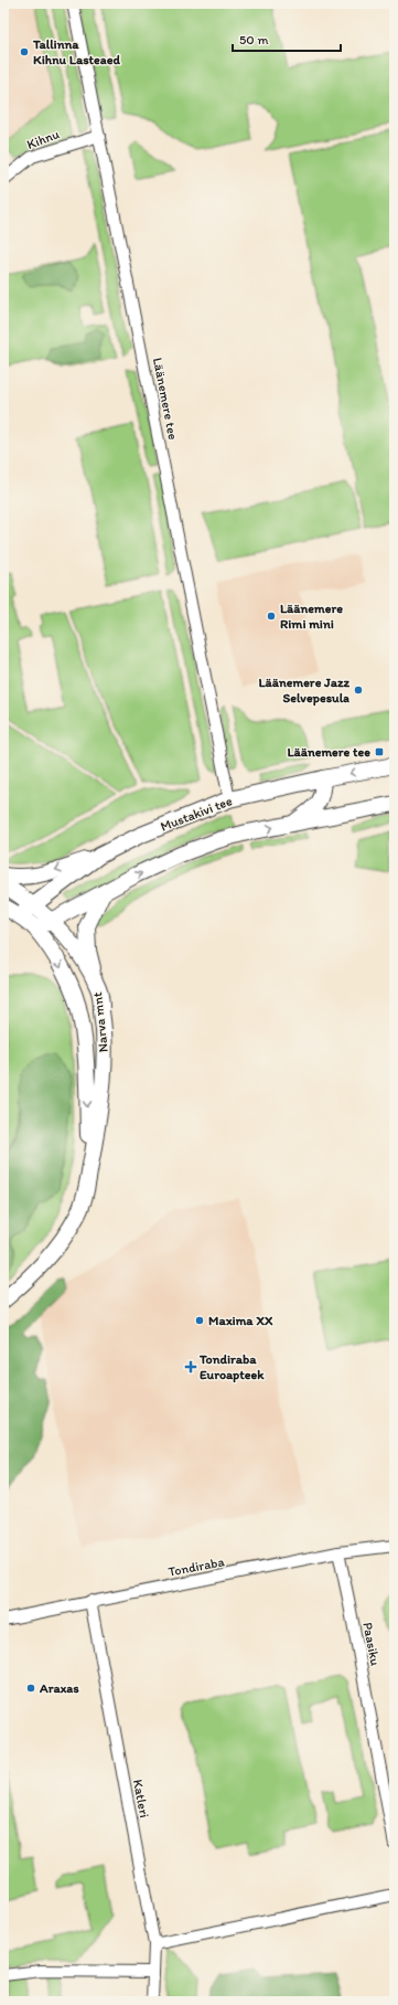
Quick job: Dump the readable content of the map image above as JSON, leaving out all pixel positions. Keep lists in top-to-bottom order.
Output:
{
  "streets": {
    "main road": ["Mustakivi tee", "Narva mnt"],
    "street": [
      "Kihnu",
      "Läänemere tee",
      "Tondiraba",
      "Paasiku",
      "Katleri"
    ]
  },
  "crossings": [
    ["Kihnu", "Läänemere tee"],
    ["Läänemere tee", "Mustakivi tee"],
    ["Mustakivi tee", "Narva mnt"],
    ["Tondiraba", "Paasiku"],
    ["Tondiraba", "Katleri"]
  ],
  "places": {
    "other": [
      "Tallinna Kihnu Lasteaed",
      "Läänemere Rimi mini",
      "Läänemere Jazz Selvepesula",
      "Maxima XX",
      "Araxas"
    ],
    "transit": ["Läänemere tee"],
    "health": ["Tondiraba Euroapteek"]
  },
  "scale_bar": "50 m"
}
